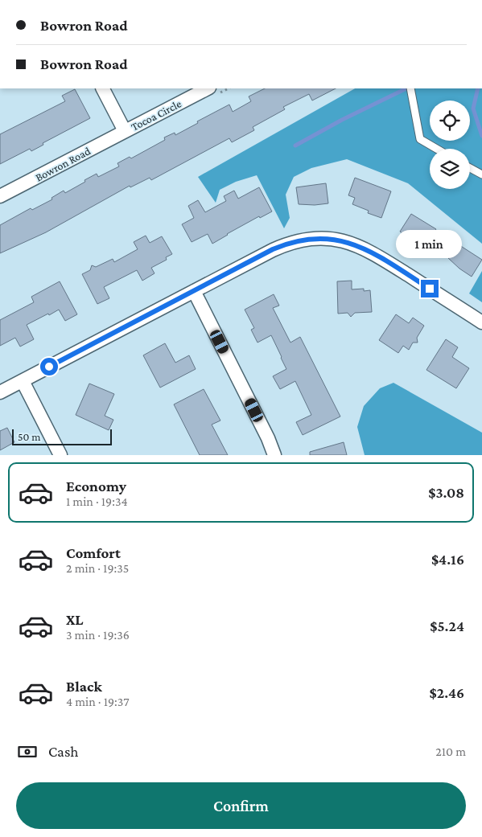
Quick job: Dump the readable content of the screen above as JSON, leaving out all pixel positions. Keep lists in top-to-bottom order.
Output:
{
  "streets": {
    "street": ["Tocoa Circle", "Bowron Road"]
  },
  "crossings": [
    ["Tocoa Circle", "Bowron Road"]
  ],
  "scale_bar": "50 m",
  "page": {
    "banner": ["Bowron Road", "Bowron Road"],
    "bubble": "1 min",
    "scale": "50 m",
    "list": [
      {
        "name": "Economy",
        "note": "1 min · 19:34",
        "value": "$3.08"
      },
      {
        "name": "Comfort",
        "note": "2 min · 19:35",
        "value": "$4.16"
      },
      {
        "name": "XL",
        "note": "3 min · 19:36",
        "value": "$5.24"
      },
      {
        "name": "Black",
        "note": "4 min · 19:37",
        "value": "$2.46"
      }
    ],
    "pay": ["Cash", "210 m"],
    "buttons": "Confirm"
  }
}
